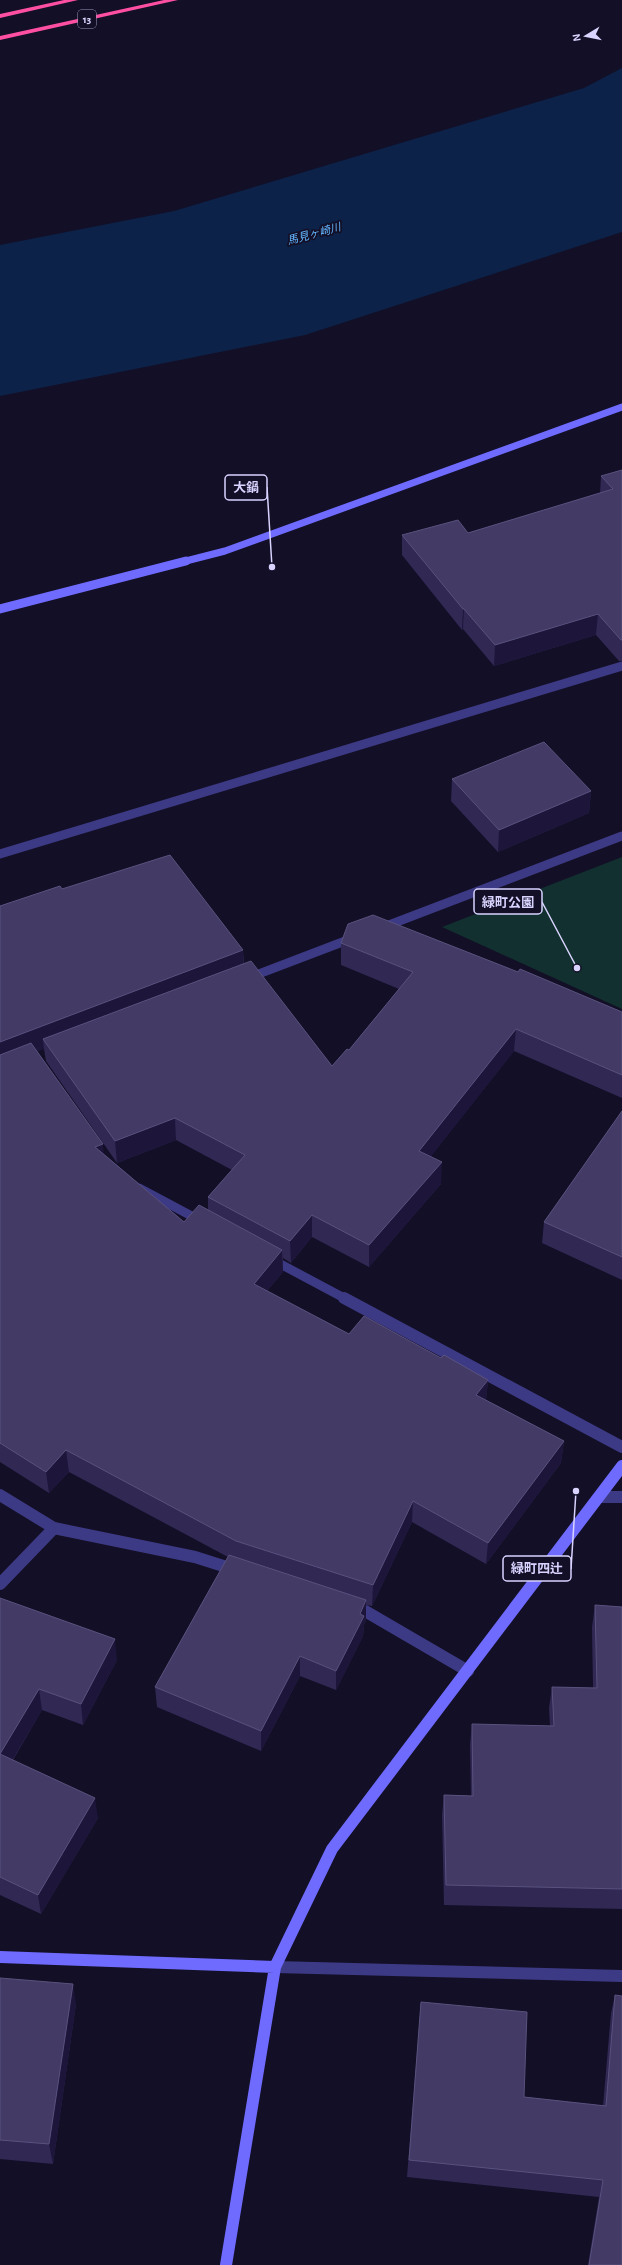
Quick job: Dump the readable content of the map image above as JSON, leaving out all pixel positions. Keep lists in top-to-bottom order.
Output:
{
  "streets": {
    "highway": ["13"]
  },
  "water": ["馬見ヶ崎川"],
  "places": ["大鍋", "緑町公園", "緑町四辻"],
  "north": "left"
}
